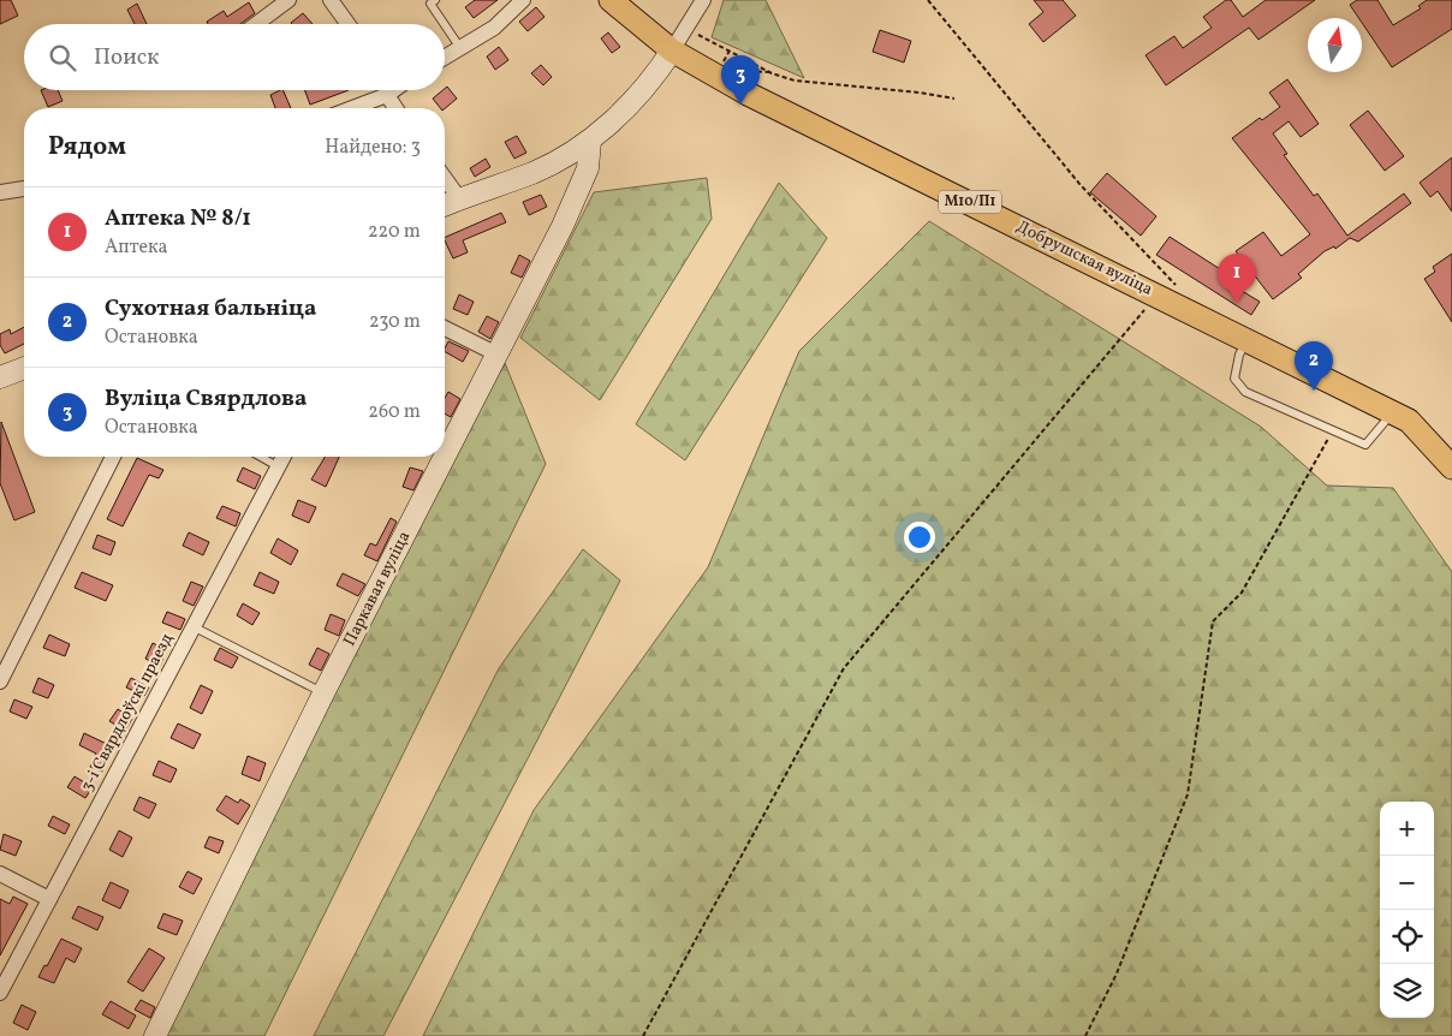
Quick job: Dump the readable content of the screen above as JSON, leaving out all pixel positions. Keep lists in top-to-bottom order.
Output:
{
  "streets": {
    "main road": ["М10/П1", "Добрушская вуліца"],
    "street": ["Паркавая вуліца", "3-і Свярдлоўскі праезд"]
  },
  "crossings": [
    ["М10/П1", "Добрушская вуліца"]
  ],
  "north": "top",
  "page": {
    "search": "Поиск",
    "pins": ["3", "1", "2"],
    "heading": ["Рядом", "Найдено: 3"],
    "list": [
      {
        "mark": "1",
        "name": "Аптека № 8/1",
        "note": "Аптека",
        "value": "220 m"
      },
      {
        "mark": "2",
        "name": "Сухотная бальніца",
        "note": "Остановка",
        "value": "230 m"
      },
      {
        "mark": "3",
        "name": "Вуліца Свярдлова",
        "note": "Остановка",
        "value": "260 m"
      }
    ],
    "map_buttons": ["+", "−"]
  }
}
